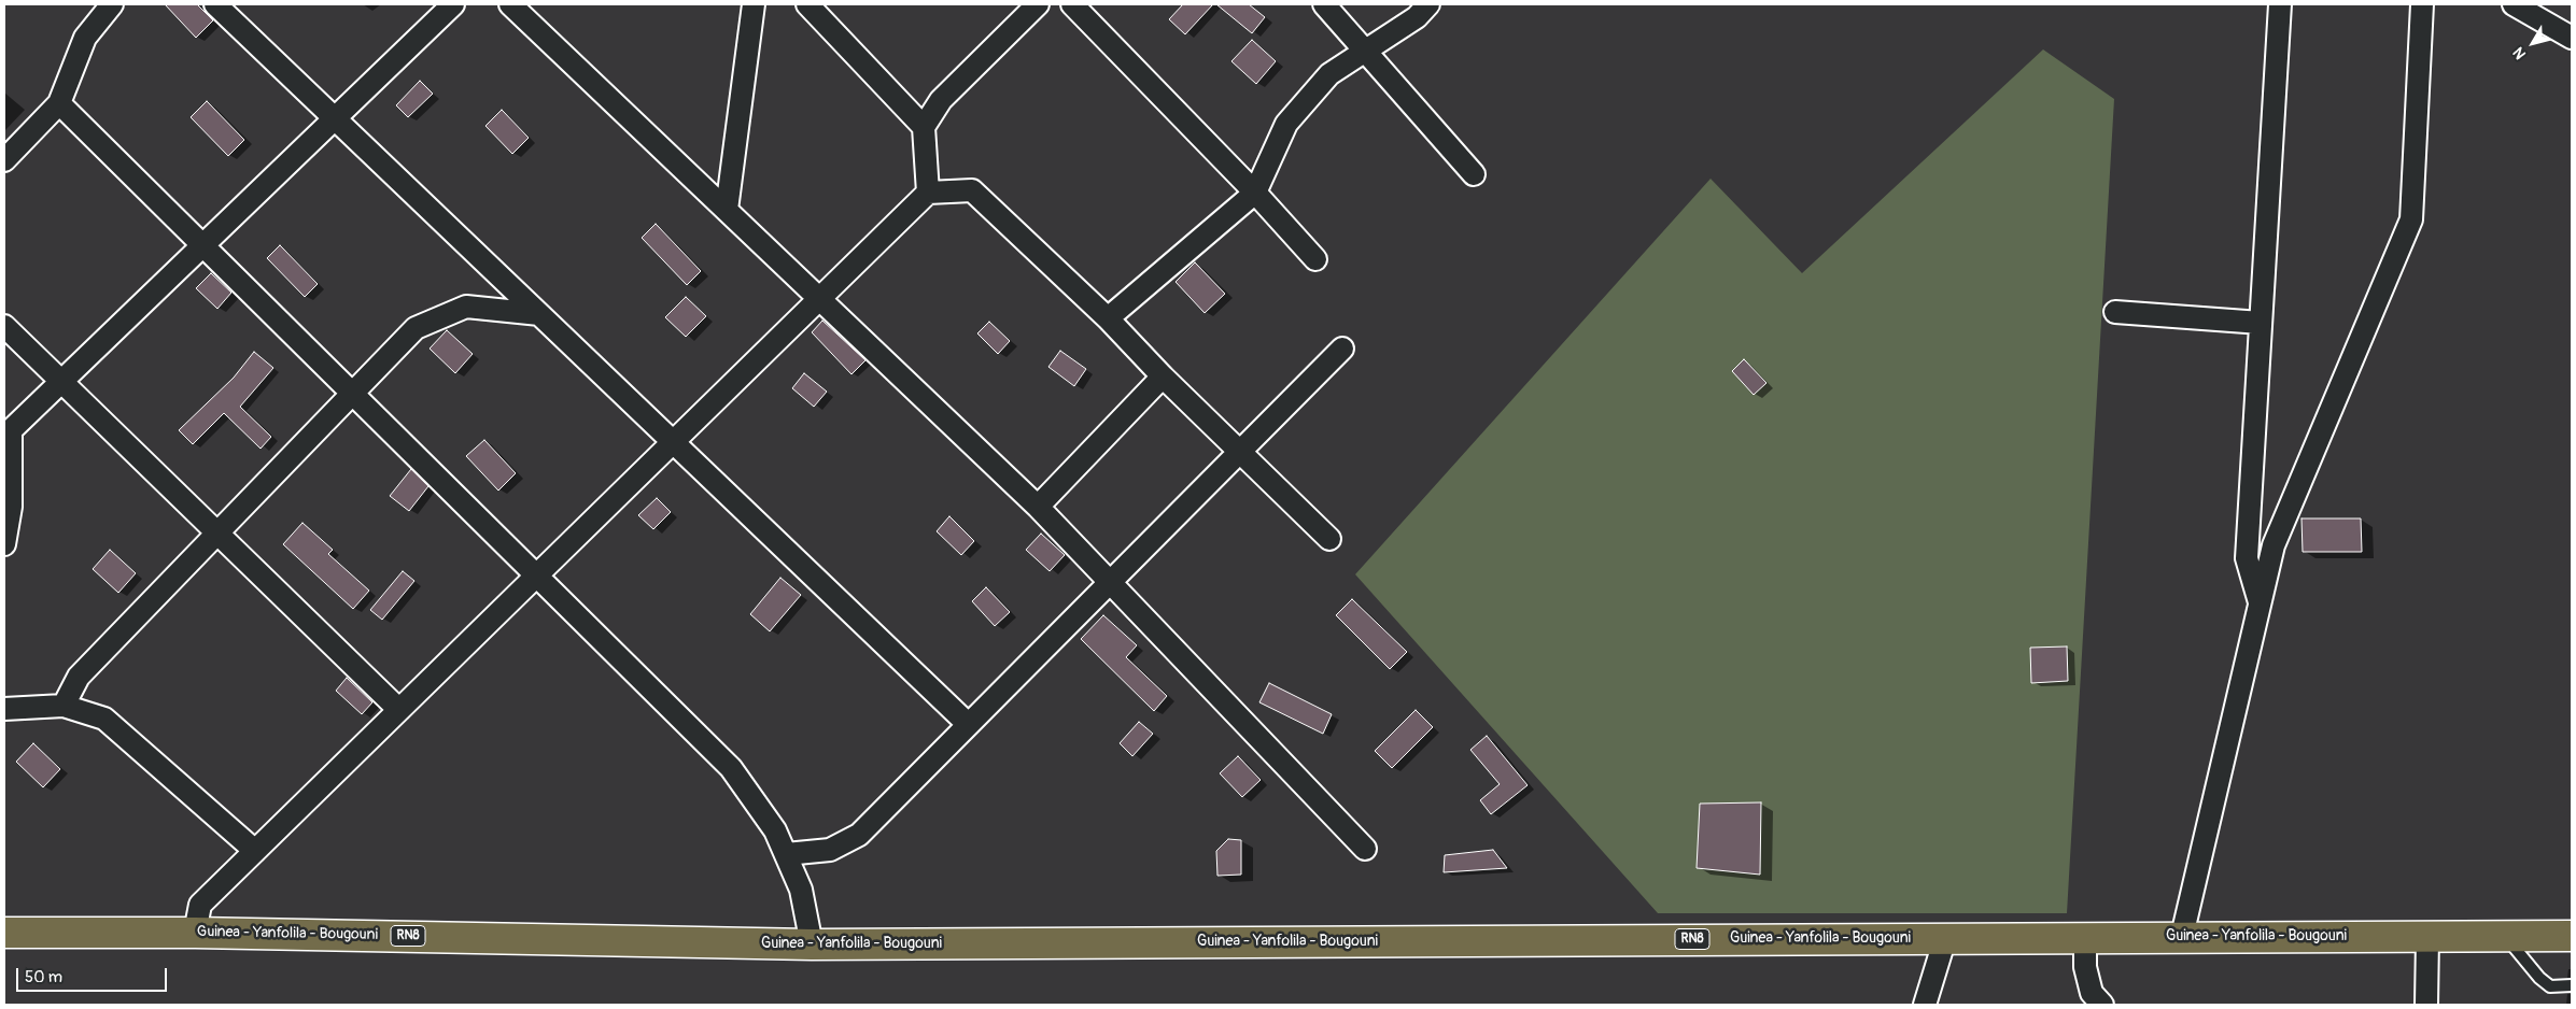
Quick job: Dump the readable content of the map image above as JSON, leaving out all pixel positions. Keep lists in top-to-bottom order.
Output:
{
  "streets": {
    "main road": ["Guinea - Yanfolila - Bougouni", "RN8"]
  },
  "scale_bar": "50 m",
  "north": "bottom left"
}
